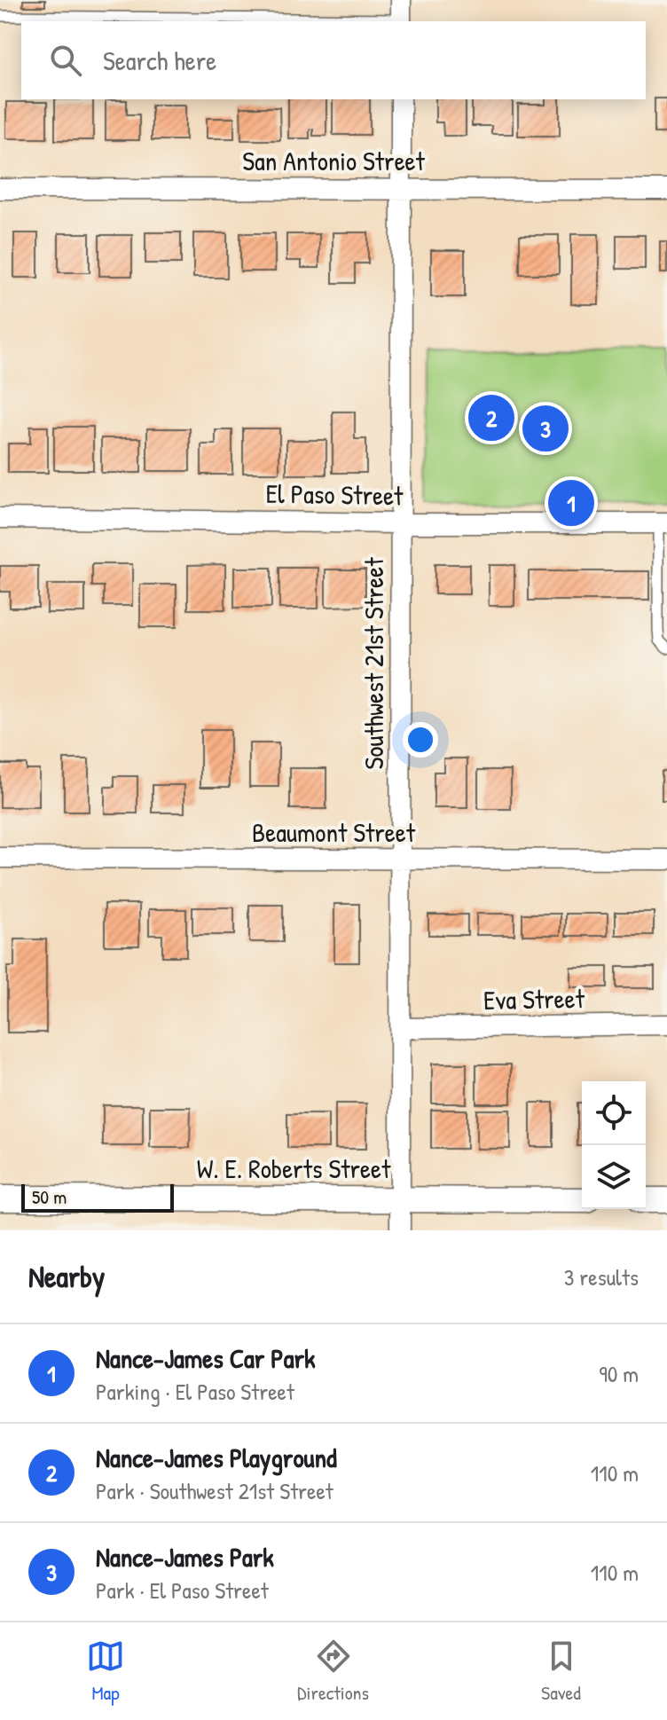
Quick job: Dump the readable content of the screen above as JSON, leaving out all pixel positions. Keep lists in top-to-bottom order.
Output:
{
  "streets": {
    "street": [
      "San Antonio Street",
      "El Paso Street",
      "Southwest 21st Street",
      "Beaumont Street",
      "Eva Street",
      "W. E. Roberts Street"
    ]
  },
  "crossings": [
    ["San Antonio Street", "Southwest 21st Street"],
    ["El Paso Street", "Southwest 21st Street"],
    ["Southwest 21st Street", "Beaumont Street"],
    ["Southwest 21st Street", "Eva Street"],
    ["Southwest 21st Street", "W. E. Roberts Street"]
  ],
  "scale_bar": "50 m",
  "page": {
    "search": "Search here",
    "pins": ["2", "3", "1"],
    "scale": "50 m",
    "heading": ["Nearby", "3 results"],
    "list": [
      {
        "mark": "1",
        "name": "Nance-James Car Park",
        "note": "Parking · El Paso Street",
        "value": "90 m"
      },
      {
        "mark": "2",
        "name": "Nance-James Playground",
        "note": "Park · Southwest 21st Street",
        "value": "110 m"
      },
      {
        "mark": "3",
        "name": "Nance-James Park",
        "note": "Park · El Paso Street",
        "value": "110 m"
      }
    ],
    "nav": ["Map", "Directions", "Saved"]
  }
}
